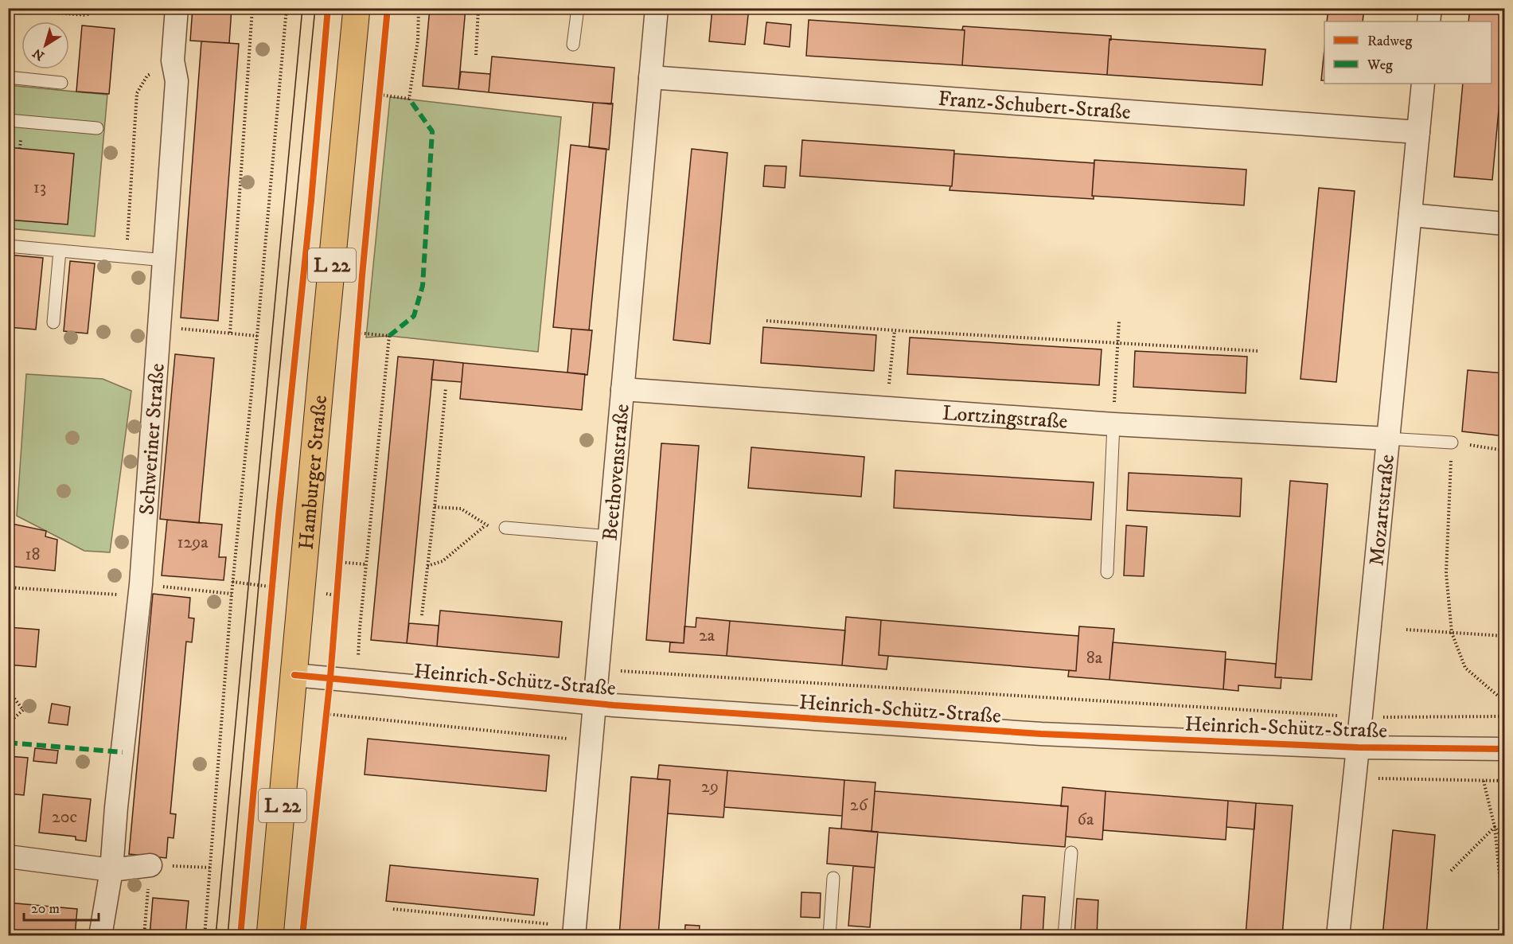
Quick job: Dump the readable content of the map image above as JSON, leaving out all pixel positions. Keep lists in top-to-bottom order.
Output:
{
  "streets": {
    "main road": ["L 22", "Hamburger Straße"],
    "street": [
      "Franz-Schubert-Straße",
      "Lortzingstraße",
      "Schweriner Straße",
      "Beethovenstraße",
      "Mozartstraße",
      "Heinrich-Schütz-Straße"
    ]
  },
  "crossings": [
    ["Franz-Schubert-Straße", "Beethovenstraße"],
    ["Franz-Schubert-Straße", "Mozartstraße"],
    ["Lortzingstraße", "Beethovenstraße"],
    ["Lortzingstraße", "Mozartstraße"],
    ["Hamburger Straße", "Heinrich-Schütz-Straße"],
    ["Beethovenstraße", "Heinrich-Schütz-Straße"],
    ["Mozartstraße", "Heinrich-Schütz-Straße"]
  ],
  "house_numbers": [
    "13",
    "129a",
    "18",
    "2a",
    "8a",
    "29",
    "26",
    "20c",
    "6a"
  ],
  "legend": ["Radweg", "Weg"],
  "scale_bar": "20 m",
  "north": "bottom left"
}
